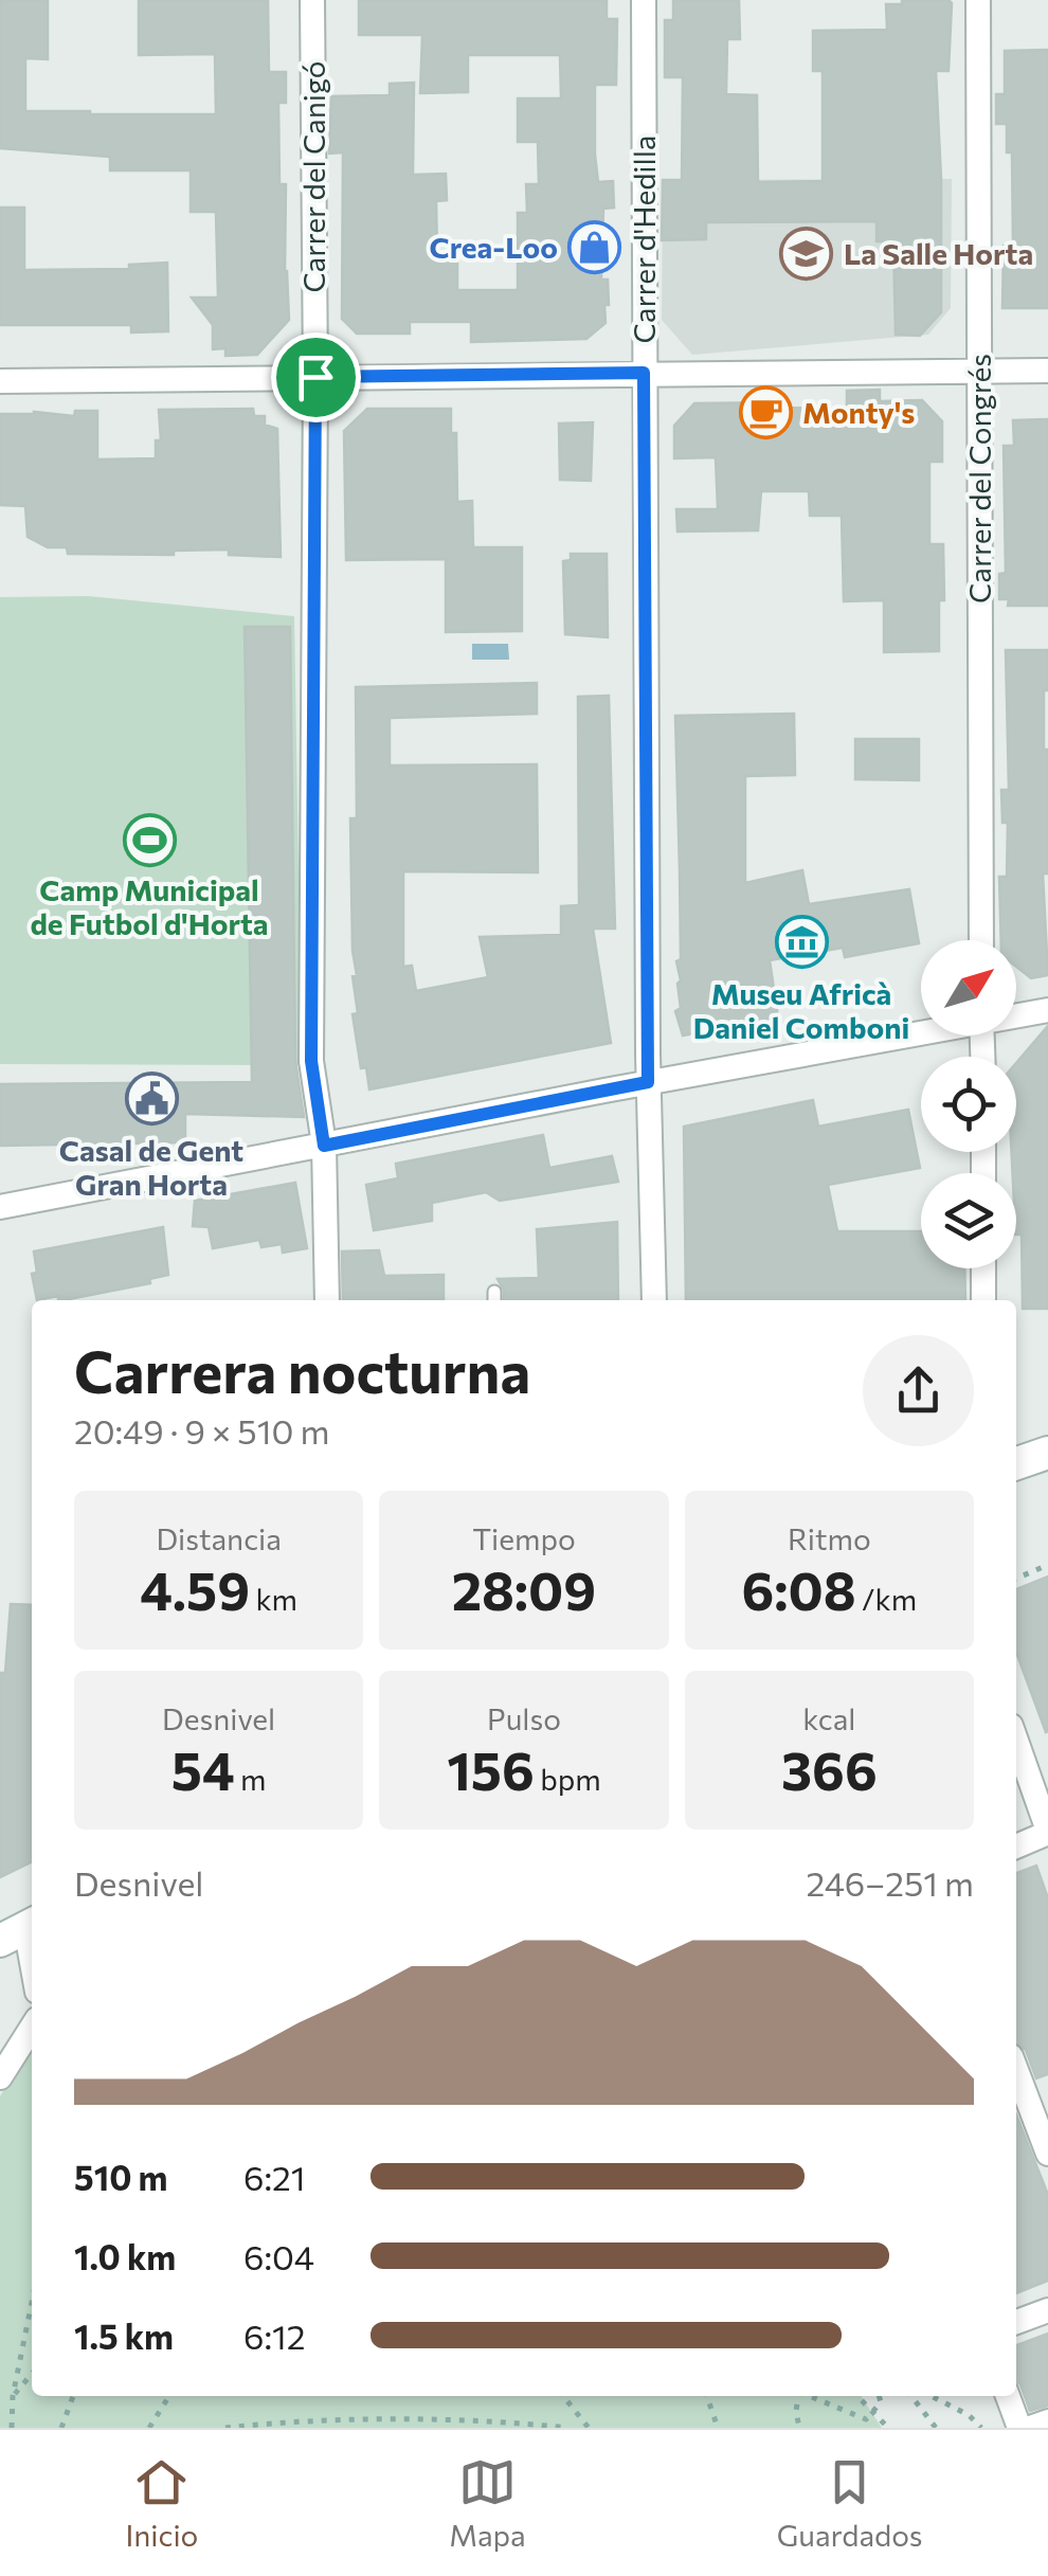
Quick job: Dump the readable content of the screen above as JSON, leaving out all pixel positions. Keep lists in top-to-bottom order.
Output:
{
  "streets": {
    "street": ["Carrer del Canigó", "Carrer d'Hedilla", "Carrer del Congrés"]
  },
  "places": {
    "shop": ["Crea-Loo"],
    "school or university": ["La Salle Horta"],
    "cafe": ["Monty's"],
    "sports": ["Camp Municipal de Futbol d'Horta"],
    "museum": ["Museu Africà Daniel Comboni"],
    "public building": ["Casal de Gent Gran Horta"]
  },
  "north": "top right",
  "page": {
    "heading": ["Carrera nocturna", "20:49 · 9 × 510 m"],
    "stats": [
      ["Distancia", "4.59 km"],
      ["Tiempo", "28:09"],
      ["Ritmo", "6:08 /km"],
      ["Desnivel", "54 m"],
      ["Pulso", "156 bpm"],
      ["kcal", "366"]
    ],
    "chart": ["Desnivel", "246–251 m"],
    "list": [
      {
        "name": "510 m",
        "note": "6:21"
      },
      {
        "name": "1.0 km",
        "note": "6:04"
      },
      {
        "name": "1.5 km",
        "note": "6:12"
      }
    ],
    "tabs": ["Inicio", "Mapa", "Guardados"]
  }
}
